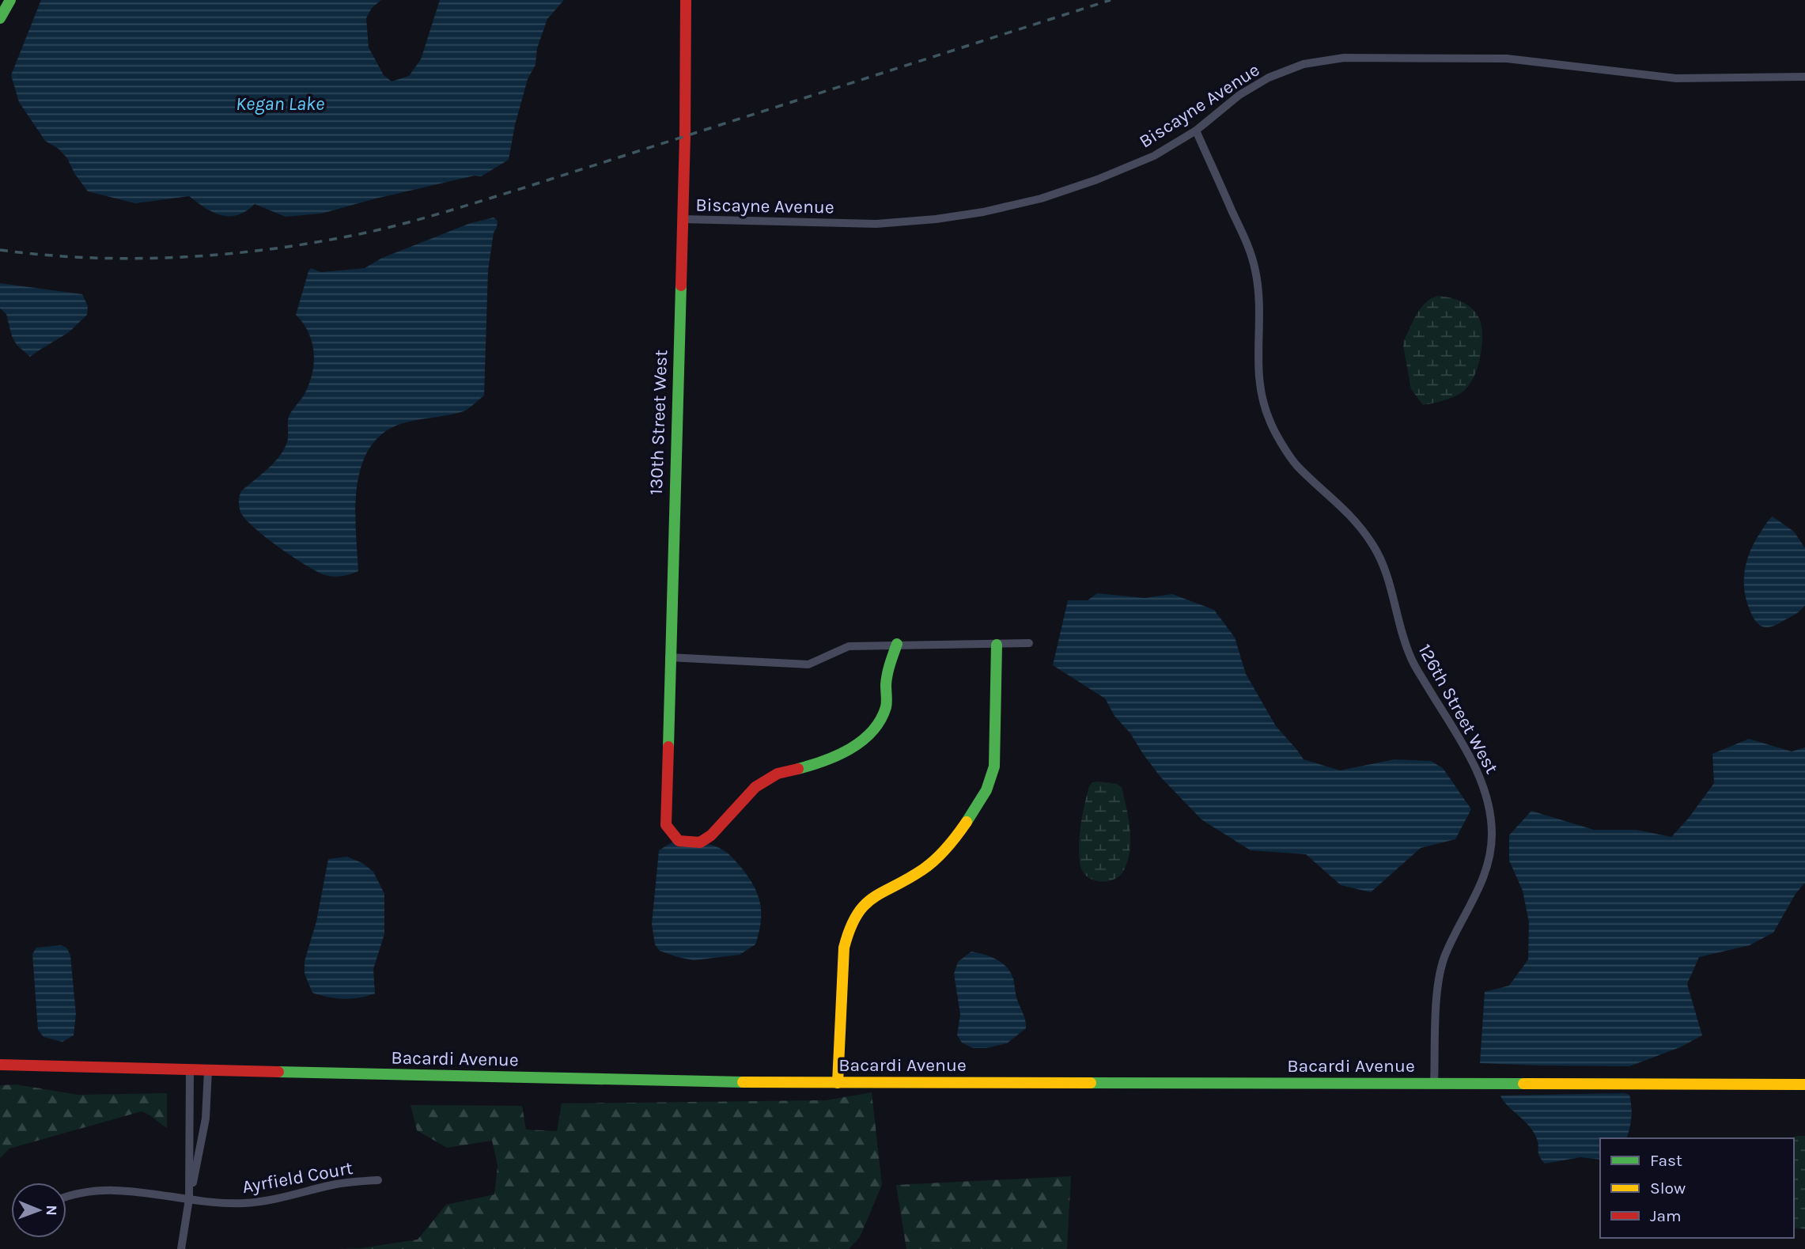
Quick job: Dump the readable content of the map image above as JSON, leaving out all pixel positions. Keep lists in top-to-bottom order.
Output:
{
  "streets": {
    "street": [
      "Biscayne Avenue",
      "130th Street West",
      "126th Street West",
      "Bacardi Avenue",
      "Ayrfield Court"
    ]
  },
  "crossings": [
    ["Biscayne Avenue", "130th Street West"],
    ["Biscayne Avenue", "126th Street West"],
    ["126th Street West", "Bacardi Avenue"]
  ],
  "water": ["Kegan Lake"],
  "legend": ["Fast", "Slow", "Jam"],
  "north": "right"
}
